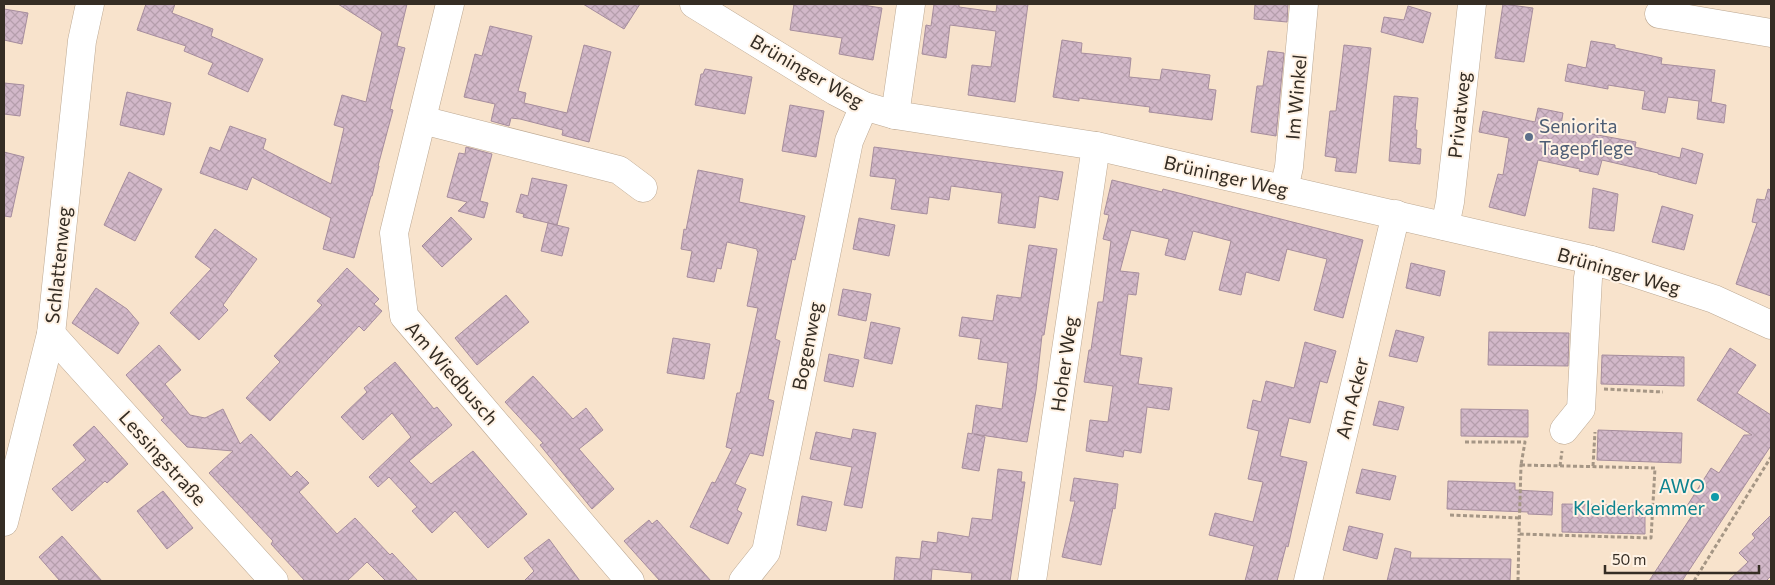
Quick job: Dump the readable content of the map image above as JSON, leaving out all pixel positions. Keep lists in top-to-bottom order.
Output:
{
  "streets": {
    "street": [
      "Brüninger Weg",
      "Im Winkel",
      "Privatweg",
      "Schlattenweg",
      "Bogenweg",
      "Hoher Weg",
      "Am Wiedbusch",
      "Am Acker",
      "Lessingstraße"
    ]
  },
  "crossings": [
    ["Brüninger Weg", "Im Winkel"],
    ["Brüninger Weg", "Privatweg"],
    ["Brüninger Weg", "Bogenweg"],
    ["Brüninger Weg", "Hoher Weg"],
    ["Brüninger Weg", "Am Acker"],
    ["Schlattenweg", "Lessingstraße"]
  ],
  "places": ["Seniorita Tagepflege", "AWO Kleiderkammer"],
  "scale_bar": "50 m"
}
